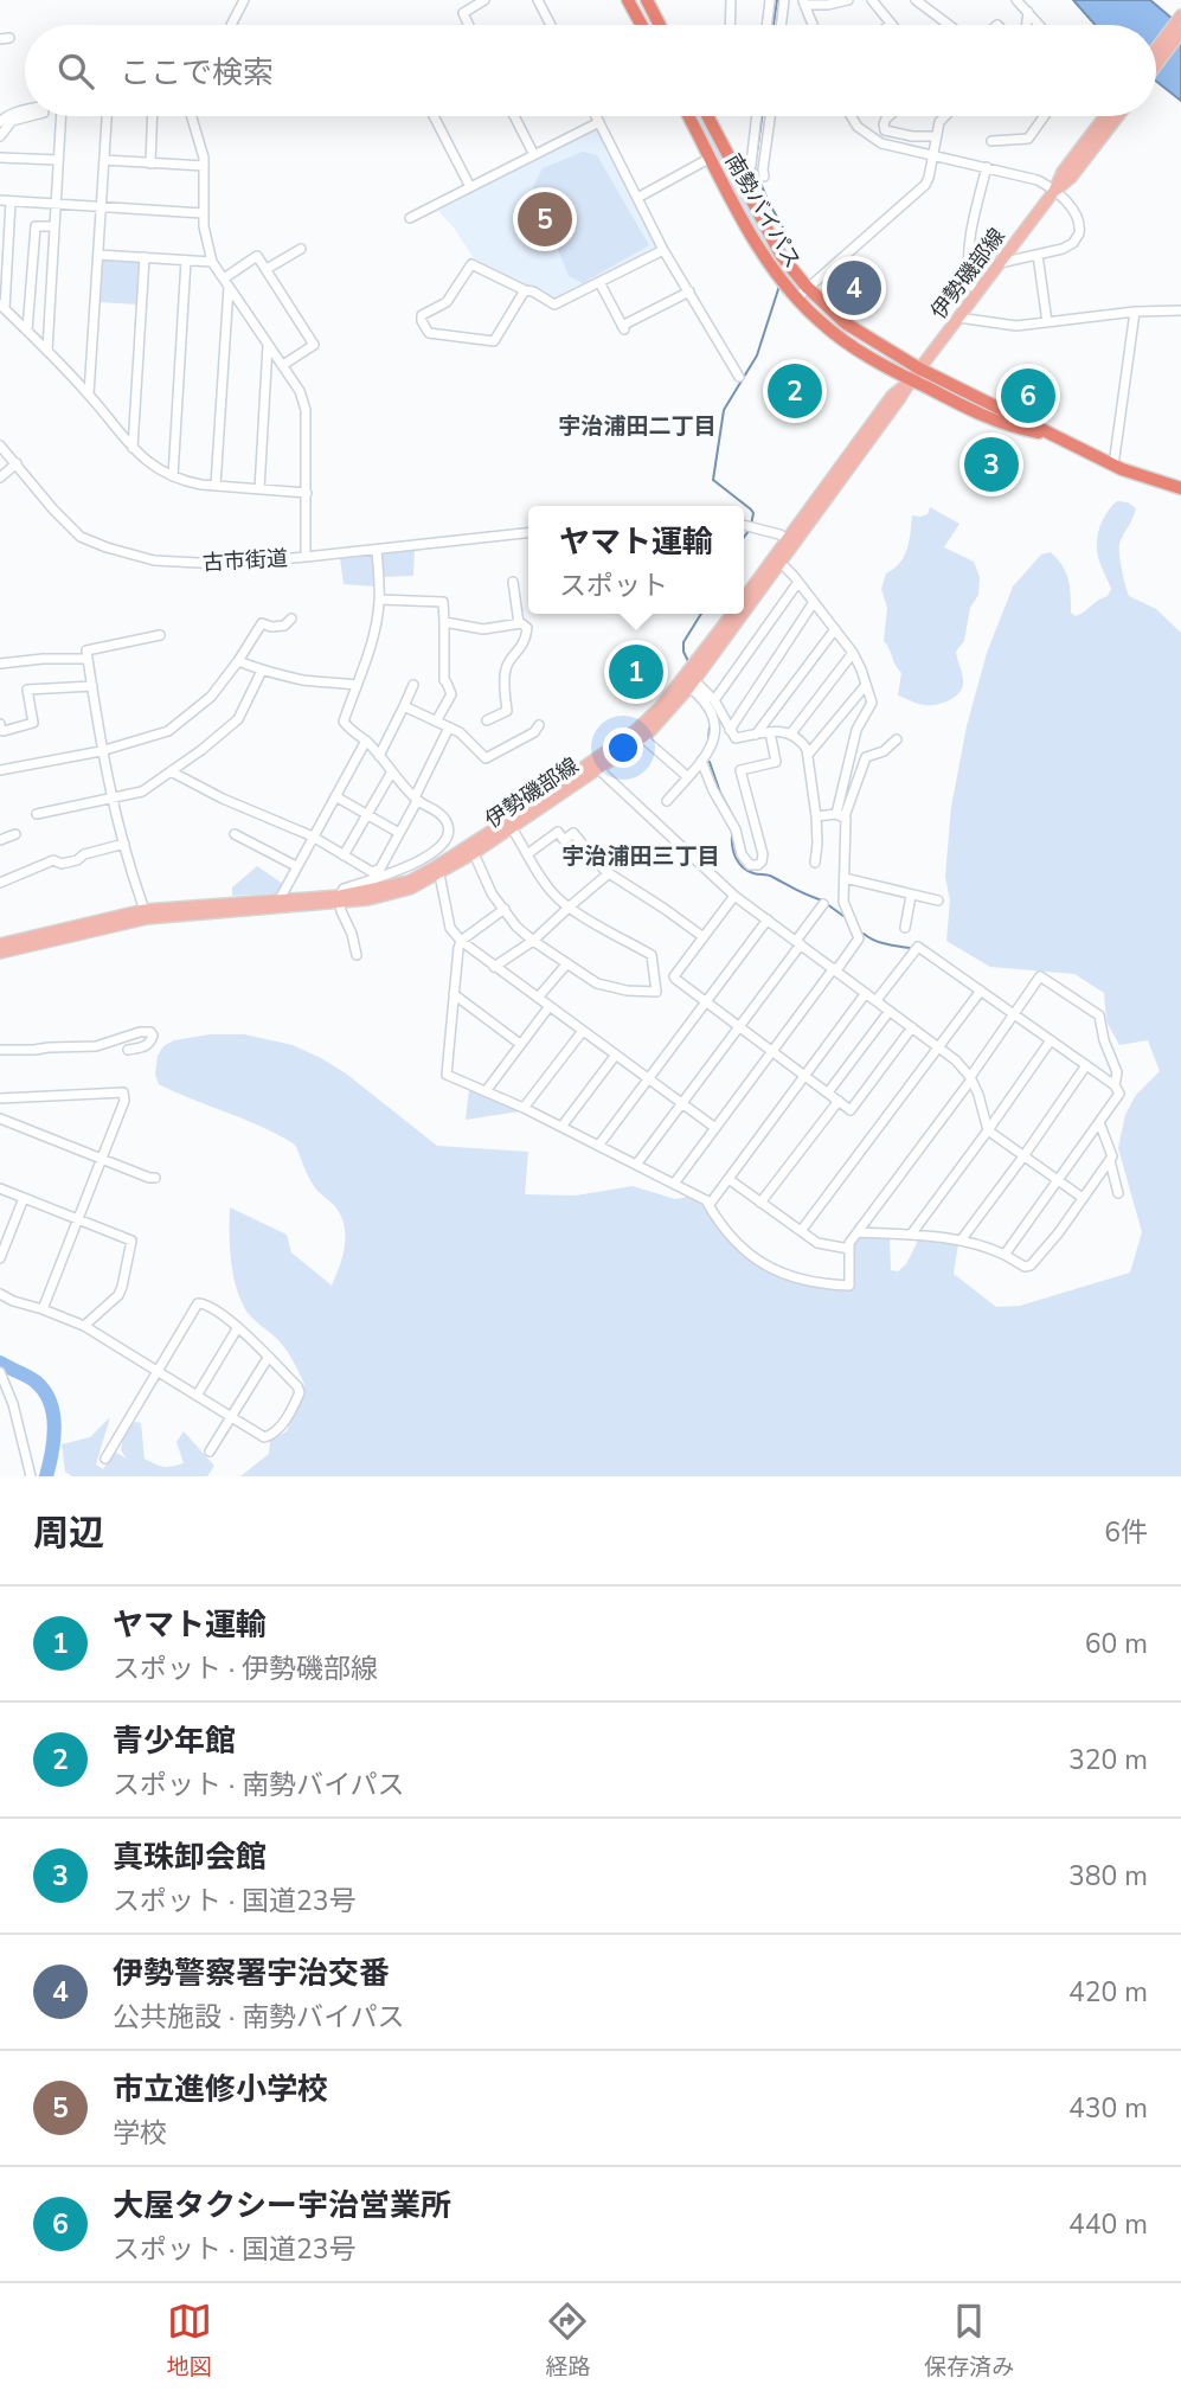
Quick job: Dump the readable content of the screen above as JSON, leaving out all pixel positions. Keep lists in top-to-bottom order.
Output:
{
  "streets": {
    "highway": ["南勢バイパス"],
    "main road": ["伊勢磯部線"],
    "street": ["古市街道"]
  },
  "crossings": [
    ["南勢バイパス", "伊勢磯部線"]
  ],
  "districts": ["宇治浦田二丁目", "宇治浦田三丁目"],
  "page": {
    "search": "ここで検索",
    "pins": [
      "5",
      "4",
      "2",
      "6",
      "3",
      "1"
    ],
    "popup": ["ヤマト運輸", "スポット"],
    "heading": ["周辺", "6件"],
    "list": [
      {
        "mark": "1",
        "name": "ヤマト運輸",
        "note": "スポット · 伊勢磯部線",
        "value": "60 m"
      },
      {
        "mark": "2",
        "name": "青少年館",
        "note": "スポット · 南勢バイパス",
        "value": "320 m"
      },
      {
        "mark": "3",
        "name": "真珠卸会館",
        "note": "スポット · 国道23号",
        "value": "380 m"
      },
      {
        "mark": "4",
        "name": "伊勢警察署宇治交番",
        "note": "公共施設 · 南勢バイパス",
        "value": "420 m"
      },
      {
        "mark": "5",
        "name": "市立進修小学校",
        "note": "学校",
        "value": "430 m"
      },
      {
        "mark": "6",
        "name": "大屋タクシー宇治営業所",
        "note": "スポット · 国道23号",
        "value": "440 m"
      }
    ],
    "nav": ["地図", "経路", "保存済み"]
  }
}
